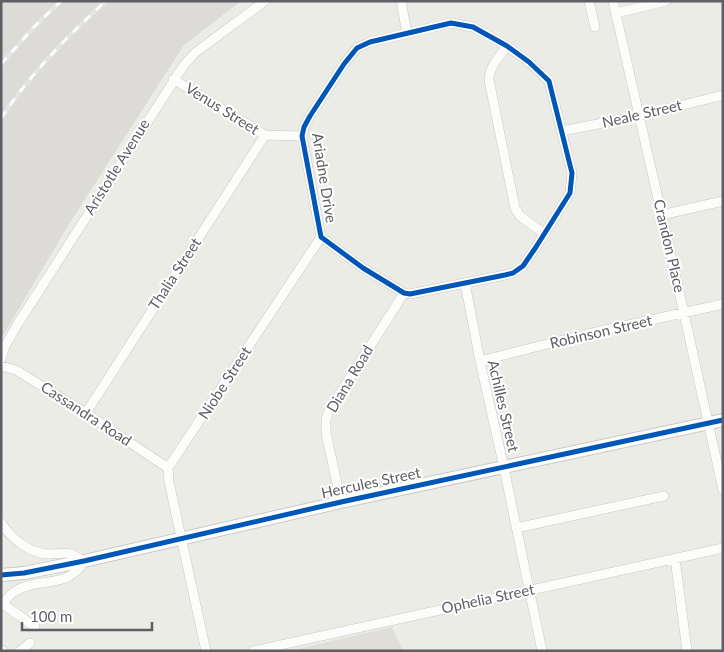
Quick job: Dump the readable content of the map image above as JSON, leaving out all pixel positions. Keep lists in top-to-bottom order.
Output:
{
  "streets": {
    "street": [
      "Venus Street",
      "Neale Street",
      "Aristotle Avenue",
      "Ariadne Drive",
      "Crandon Place",
      "Thalia Street",
      "Robinson Street",
      "Diana Road",
      "Niobe Street",
      "Achilles Street",
      "Cassandra Road",
      "Hercules Street",
      "Ophelia Street"
    ]
  },
  "crossings": [
    ["Venus Street", "Aristotle Avenue"],
    ["Venus Street", "Ariadne Drive"],
    ["Venus Street", "Thalia Street"],
    ["Neale Street", "Ariadne Drive"],
    ["Neale Street", "Crandon Place"],
    ["Ariadne Drive", "Diana Road"],
    ["Ariadne Drive", "Niobe Street"],
    ["Ariadne Drive", "Achilles Street"],
    ["Crandon Place", "Robinson Street"],
    ["Crandon Place", "Hercules Street"],
    ["Thalia Street", "Cassandra Road"],
    ["Robinson Street", "Achilles Street"],
    ["Diana Road", "Hercules Street"],
    ["Niobe Street", "Cassandra Road"],
    ["Achilles Street", "Hercules Street"],
    ["Achilles Street", "Ophelia Street"]
  ],
  "scale_bar": "100 m"
}
